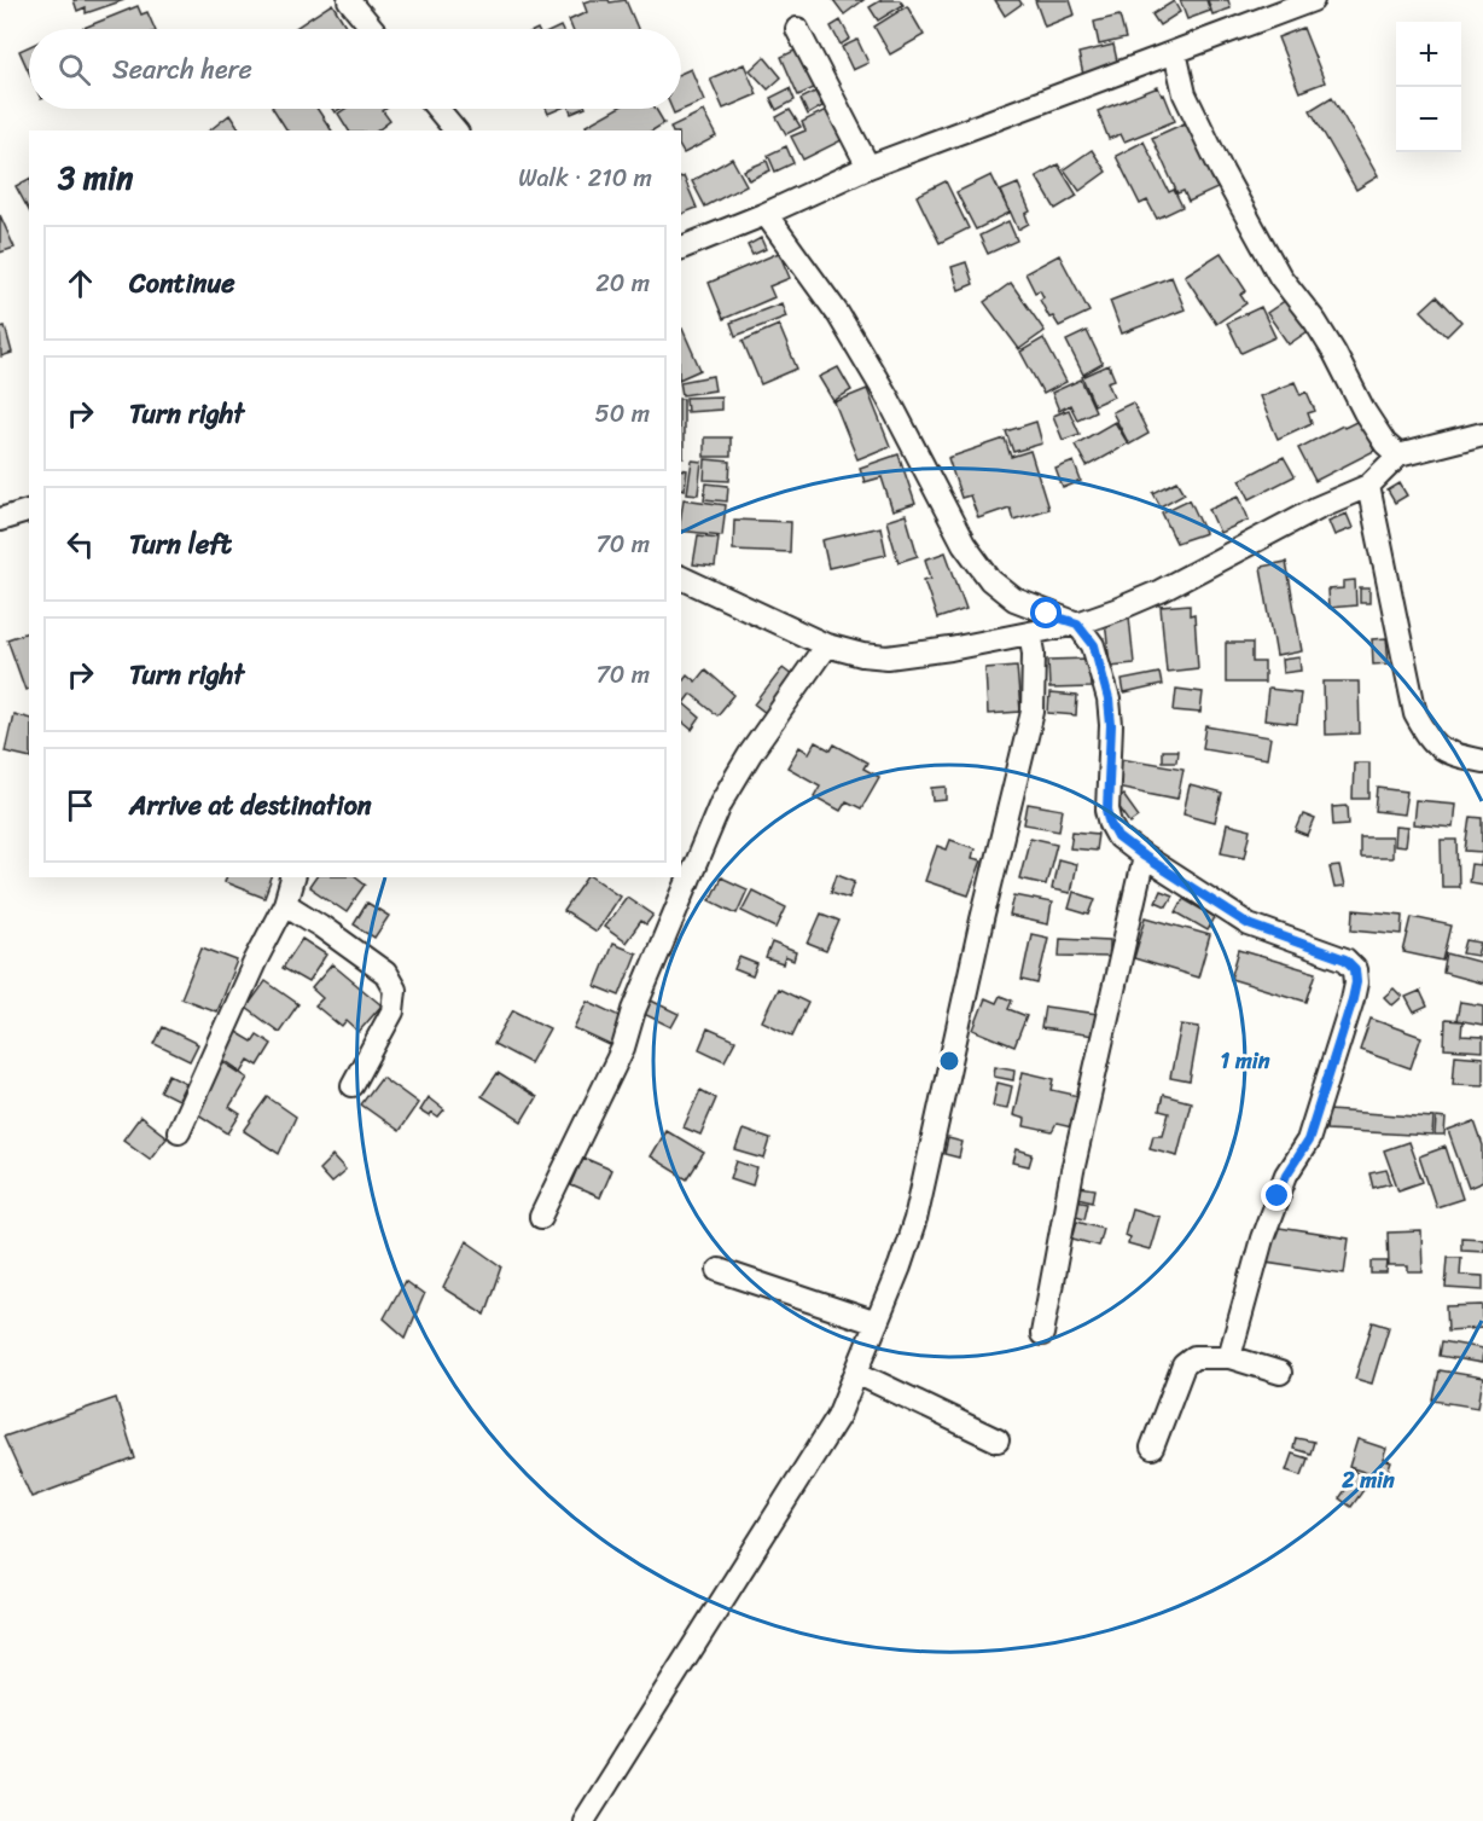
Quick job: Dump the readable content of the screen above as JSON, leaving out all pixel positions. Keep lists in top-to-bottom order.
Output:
{
  "page": {
    "map_buttons": ["+", "−"],
    "search": "Search here",
    "heading": ["3 min", "Walk · 210 m"],
    "list": [
      ["Continue", "20 m"],
      ["Turn right", "50 m"],
      ["Turn left", "70 m"],
      ["Turn right", "70 m"],
      "Arrive at destination"
    ]
  },
  "rings": ["1 min", "2 min"]
}
